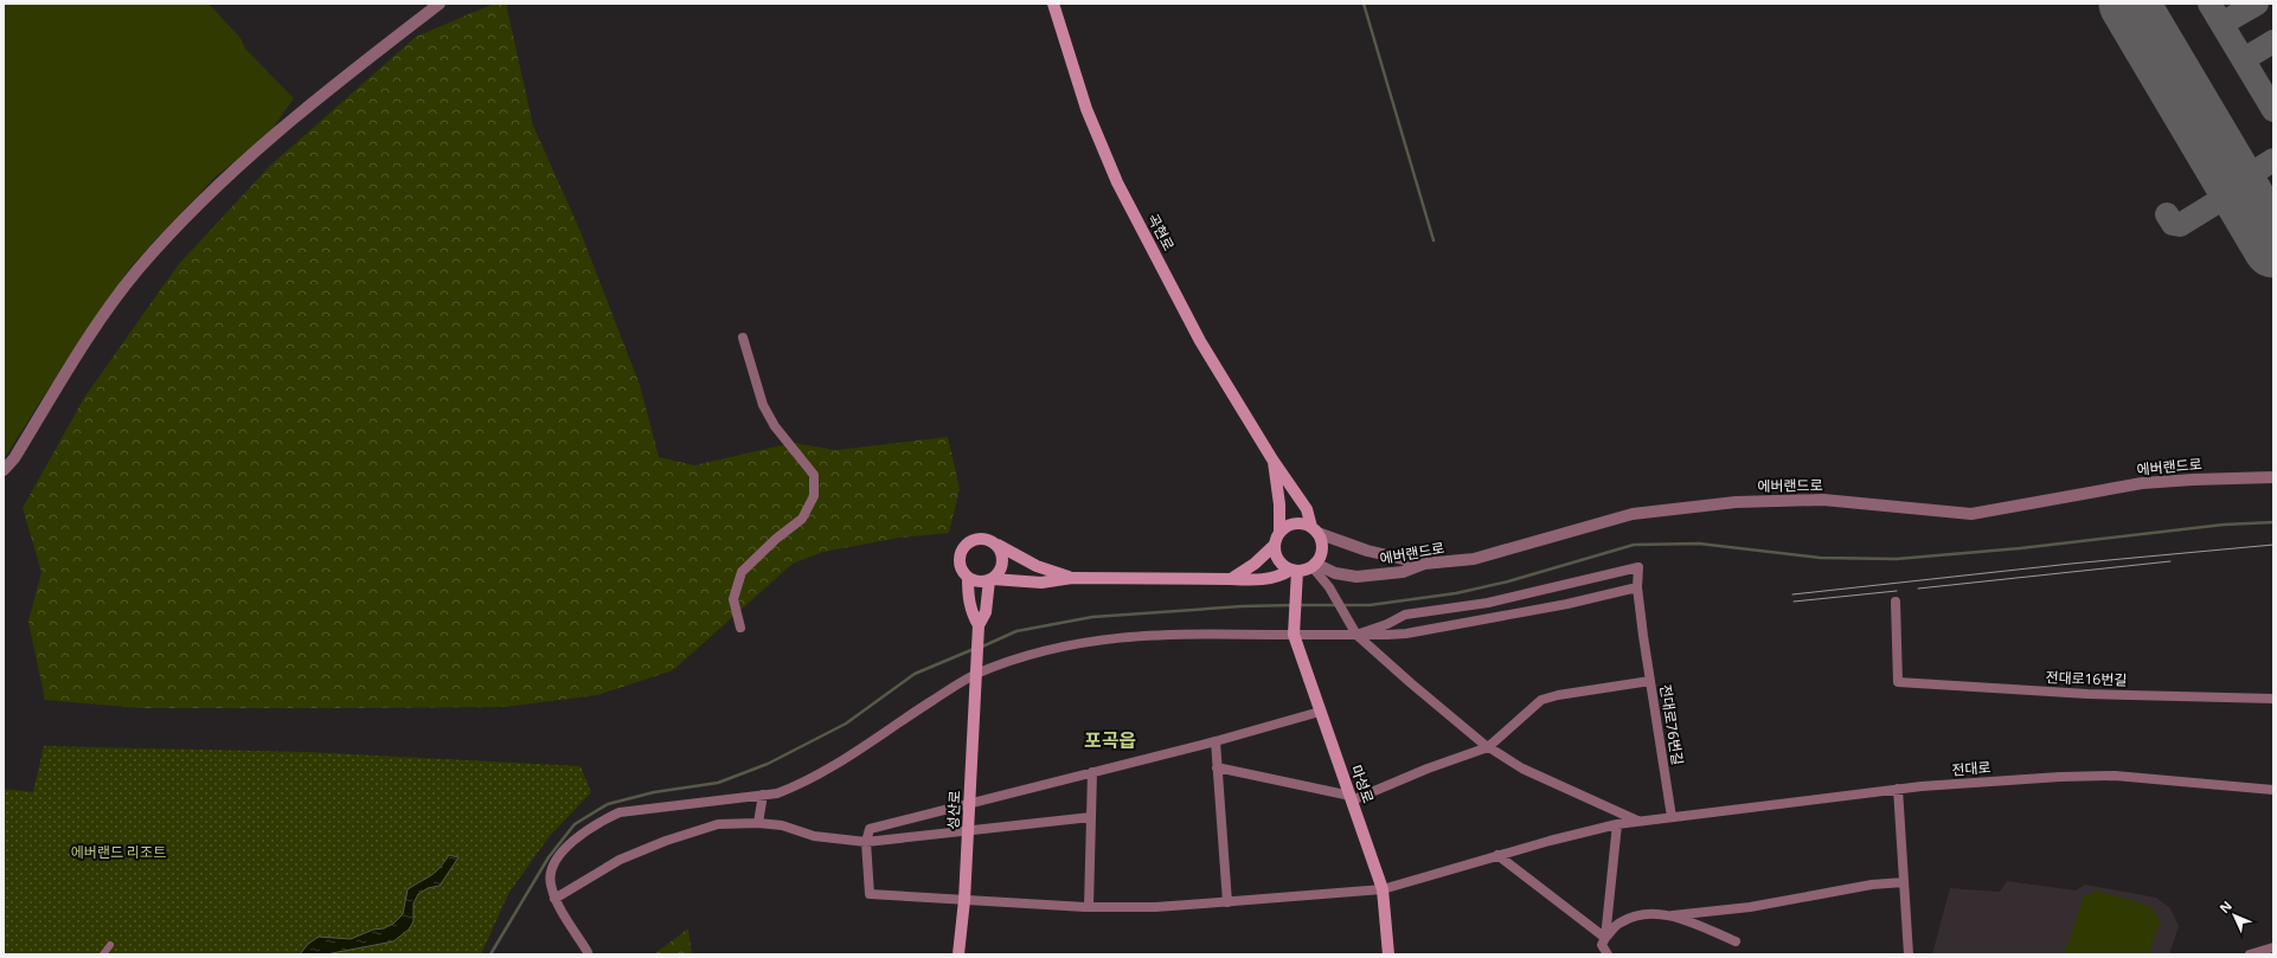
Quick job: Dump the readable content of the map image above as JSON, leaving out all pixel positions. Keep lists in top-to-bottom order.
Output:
{
  "streets": {
    "main road": ["곡현로", "마성로", "성산로"],
    "street": [
      "에버랜드로",
      "전대로16번길",
      "전대로76번길",
      "전대로"
    ]
  },
  "crossings": [
    ["곡현로", "에버랜드로"],
    ["전대로76번길", "전대로"],
    ["전대로", "마성로"],
    ["전대로", "성산로"]
  ],
  "districts": ["포곡읍"],
  "parks": ["에버랜드 리조트"],
  "north": "top left"
}
